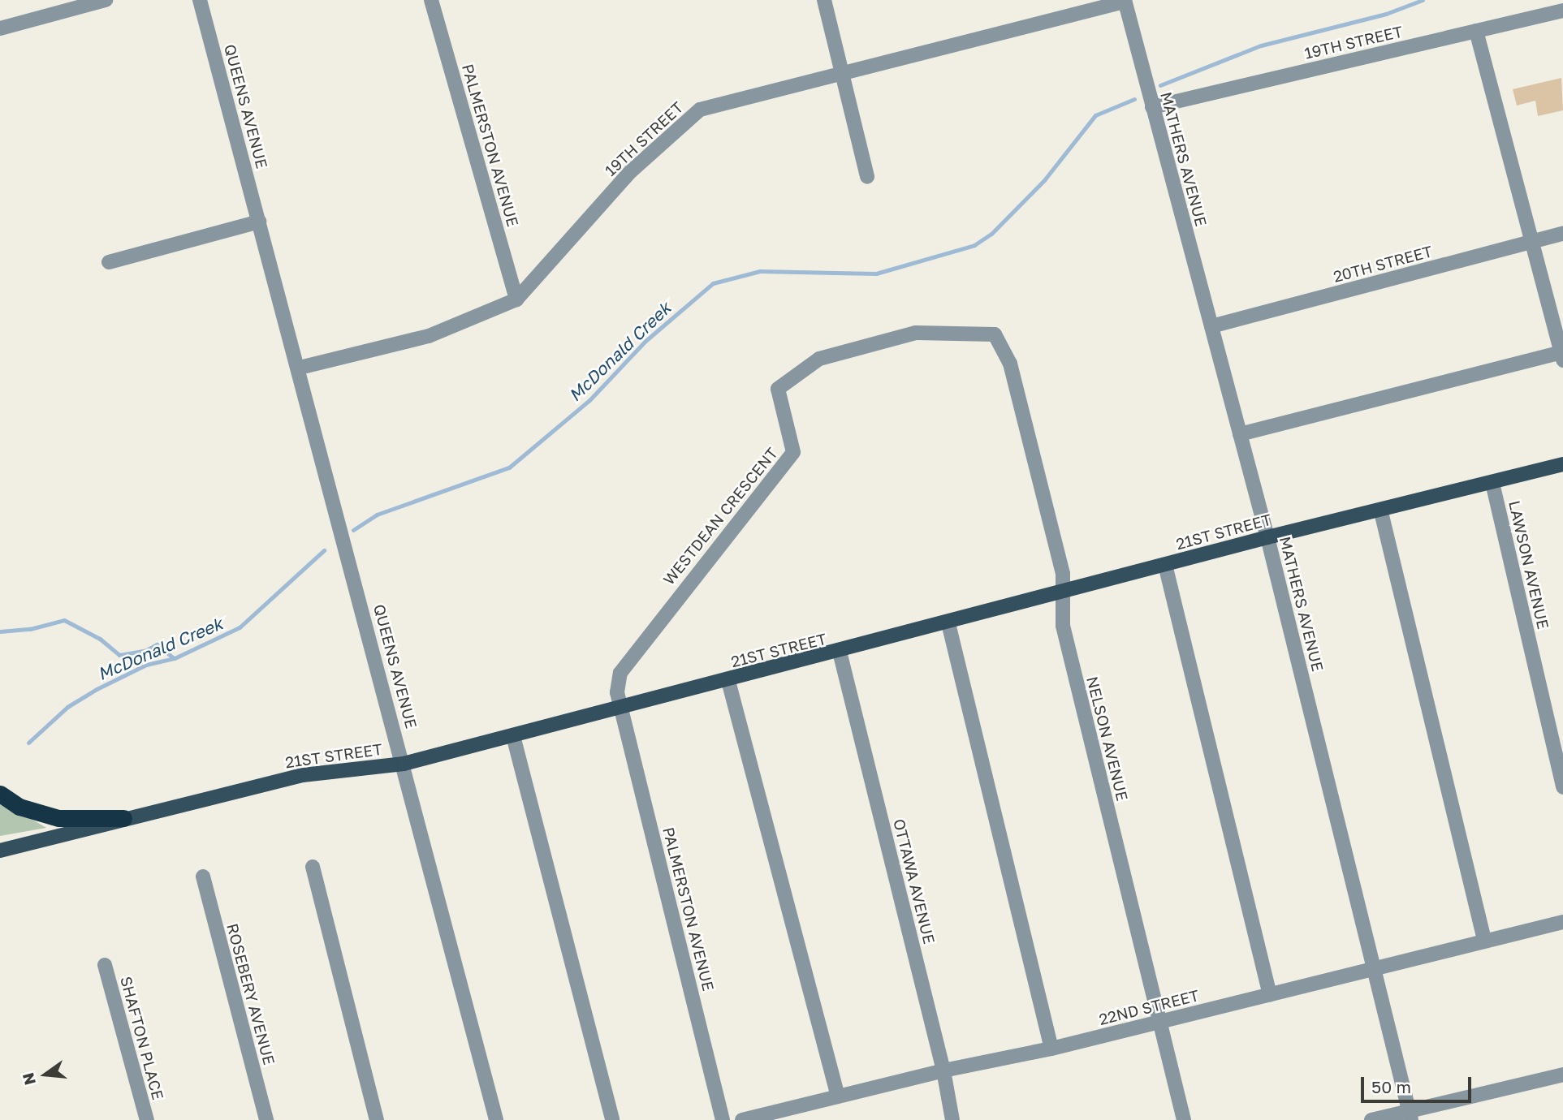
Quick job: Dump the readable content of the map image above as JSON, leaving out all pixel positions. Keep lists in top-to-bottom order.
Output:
{
  "streets": {
    "main road": ["21ST STREET"],
    "street": [
      "19TH STREET",
      "QUEENS AVENUE",
      "PALMERSTON AVENUE",
      "MATHERS AVENUE",
      "20TH STREET",
      "WESTDEAN CRESCENT",
      "LAWSON AVENUE",
      "NELSON AVENUE",
      "OTTAWA AVENUE",
      "ROSEBERY AVENUE",
      "22ND STREET",
      "SHAFTON PLACE"
    ]
  },
  "crossings": [
    ["19TH STREET", "QUEENS AVENUE"],
    ["19TH STREET", "PALMERSTON AVENUE"],
    ["19TH STREET", "MATHERS AVENUE"],
    ["QUEENS AVENUE", "21ST STREET"],
    ["PALMERSTON AVENUE", "WESTDEAN CRESCENT"],
    ["PALMERSTON AVENUE", "21ST STREET"],
    ["MATHERS AVENUE", "20TH STREET"],
    ["MATHERS AVENUE", "21ST STREET"],
    ["MATHERS AVENUE", "22ND STREET"],
    ["WESTDEAN CRESCENT", "21ST STREET"],
    ["WESTDEAN CRESCENT", "NELSON AVENUE"],
    ["21ST STREET", "LAWSON AVENUE"],
    ["21ST STREET", "NELSON AVENUE"],
    ["21ST STREET", "OTTAWA AVENUE"],
    ["NELSON AVENUE", "22ND STREET"],
    ["OTTAWA AVENUE", "22ND STREET"]
  ],
  "water": ["McDonald Creek"],
  "scale_bar": "50 m",
  "north": "left"
}
